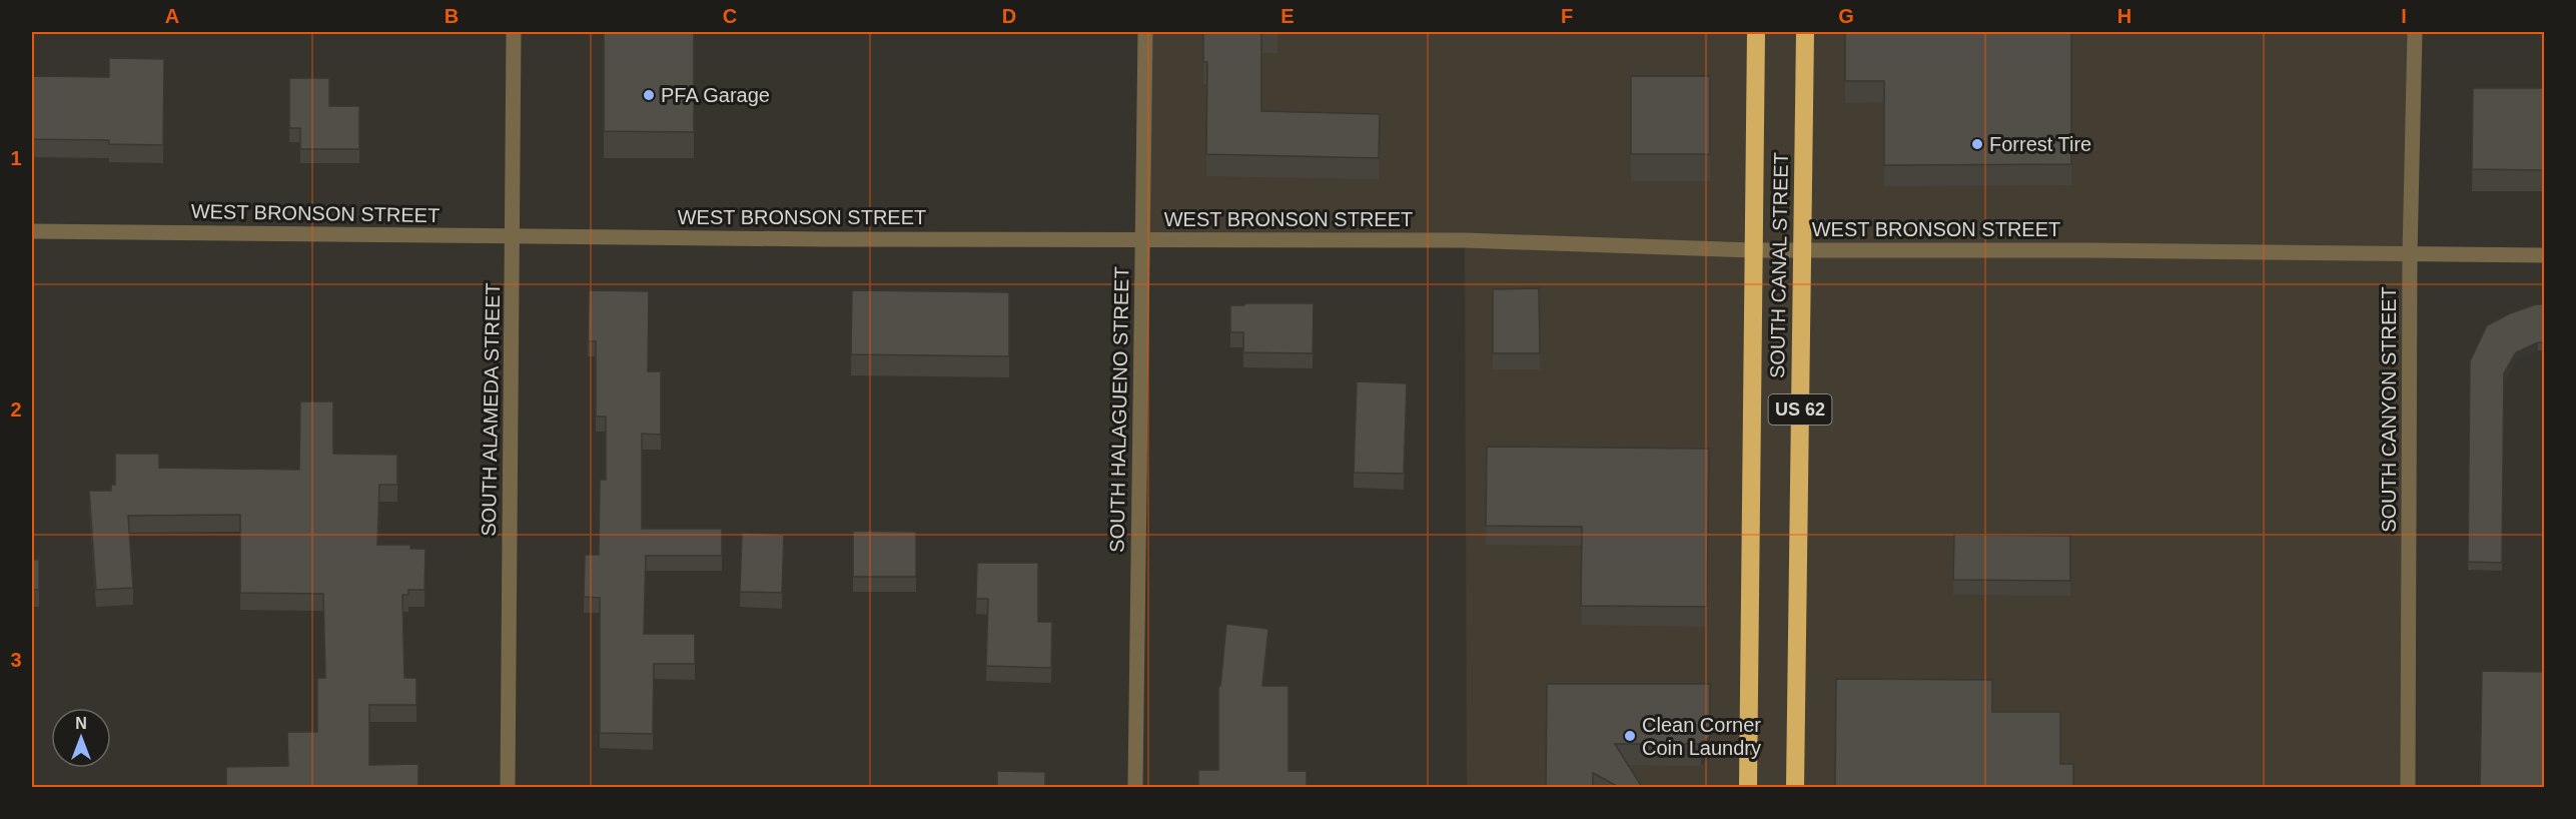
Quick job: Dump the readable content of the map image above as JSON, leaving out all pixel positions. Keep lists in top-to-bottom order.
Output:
{
  "streets": {
    "highway": ["SOUTH CANAL STREET", "US 62"],
    "street": [
      "WEST BRONSON STREET",
      "SOUTH ALAMEDA STREET",
      "SOUTH HALAGUENO STREET",
      "SOUTH CANYON STREET"
    ]
  },
  "crossings": [
    ["WEST BRONSON STREET", "SOUTH CANAL STREET"],
    ["WEST BRONSON STREET", "SOUTH ALAMEDA STREET"],
    ["WEST BRONSON STREET", "SOUTH HALAGUENO STREET"],
    ["WEST BRONSON STREET", "SOUTH CANYON STREET"]
  ],
  "places": ["PFA Garage", "Forrest Tire", "Clean Corner Coin Laundry"],
  "north": "top",
  "grid": {
    "columns": [
      "A",
      "B",
      "C",
      "D",
      "E",
      "F",
      "G",
      "H",
      "I"
    ],
    "rows": ["1", "2", "3"]
  }
}
